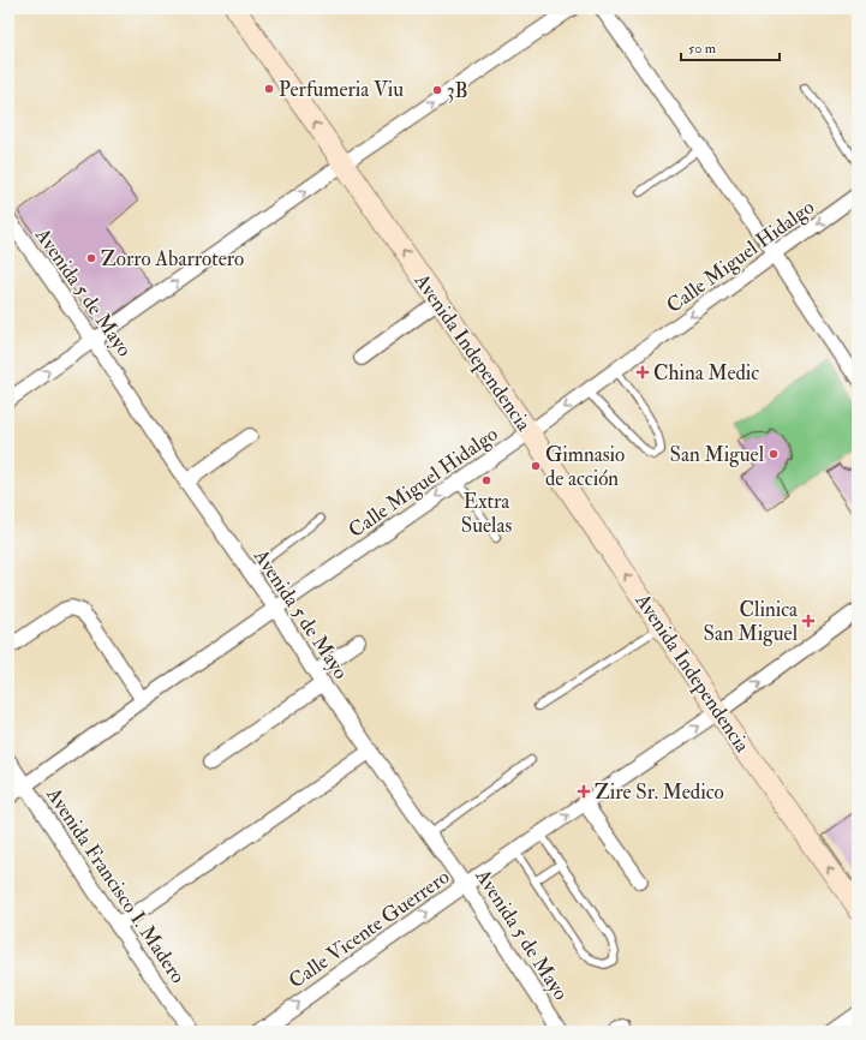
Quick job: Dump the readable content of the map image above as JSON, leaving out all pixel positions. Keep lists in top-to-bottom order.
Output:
{
  "streets": {
    "main road": ["Avenida Independencia"],
    "street": [
      "Calle Miguel Hidalgo",
      "Avenida 5 de Mayo",
      "Avenida Francisco I. Madero",
      "Calle Vicente Guerrero"
    ]
  },
  "crossings": [
    ["Calle Miguel Hidalgo", "Avenida 5 de Mayo"],
    ["Calle Miguel Hidalgo", "Avenida Independencia"],
    ["Calle Miguel Hidalgo", "Avenida Francisco I. Madero"],
    ["Avenida 5 de Mayo", "Calle Vicente Guerrero"],
    ["Avenida Independencia", "Calle Vicente Guerrero"]
  ],
  "one_way": ["Calle Miguel Hidalgo", "Avenida Independencia", "Calle Vicente Guerrero"],
  "places": {
    "other": [
      "Perfumeria Viu",
      "3B",
      "Zorro Abarrotero",
      "San Miguel",
      "Gimnasio de acción",
      "Extra Suelas"
    ],
    "health": ["China Medic", "Clinica San Miguel", "Zire Sr. Medico"]
  },
  "scale_bar": "50 m"
}
